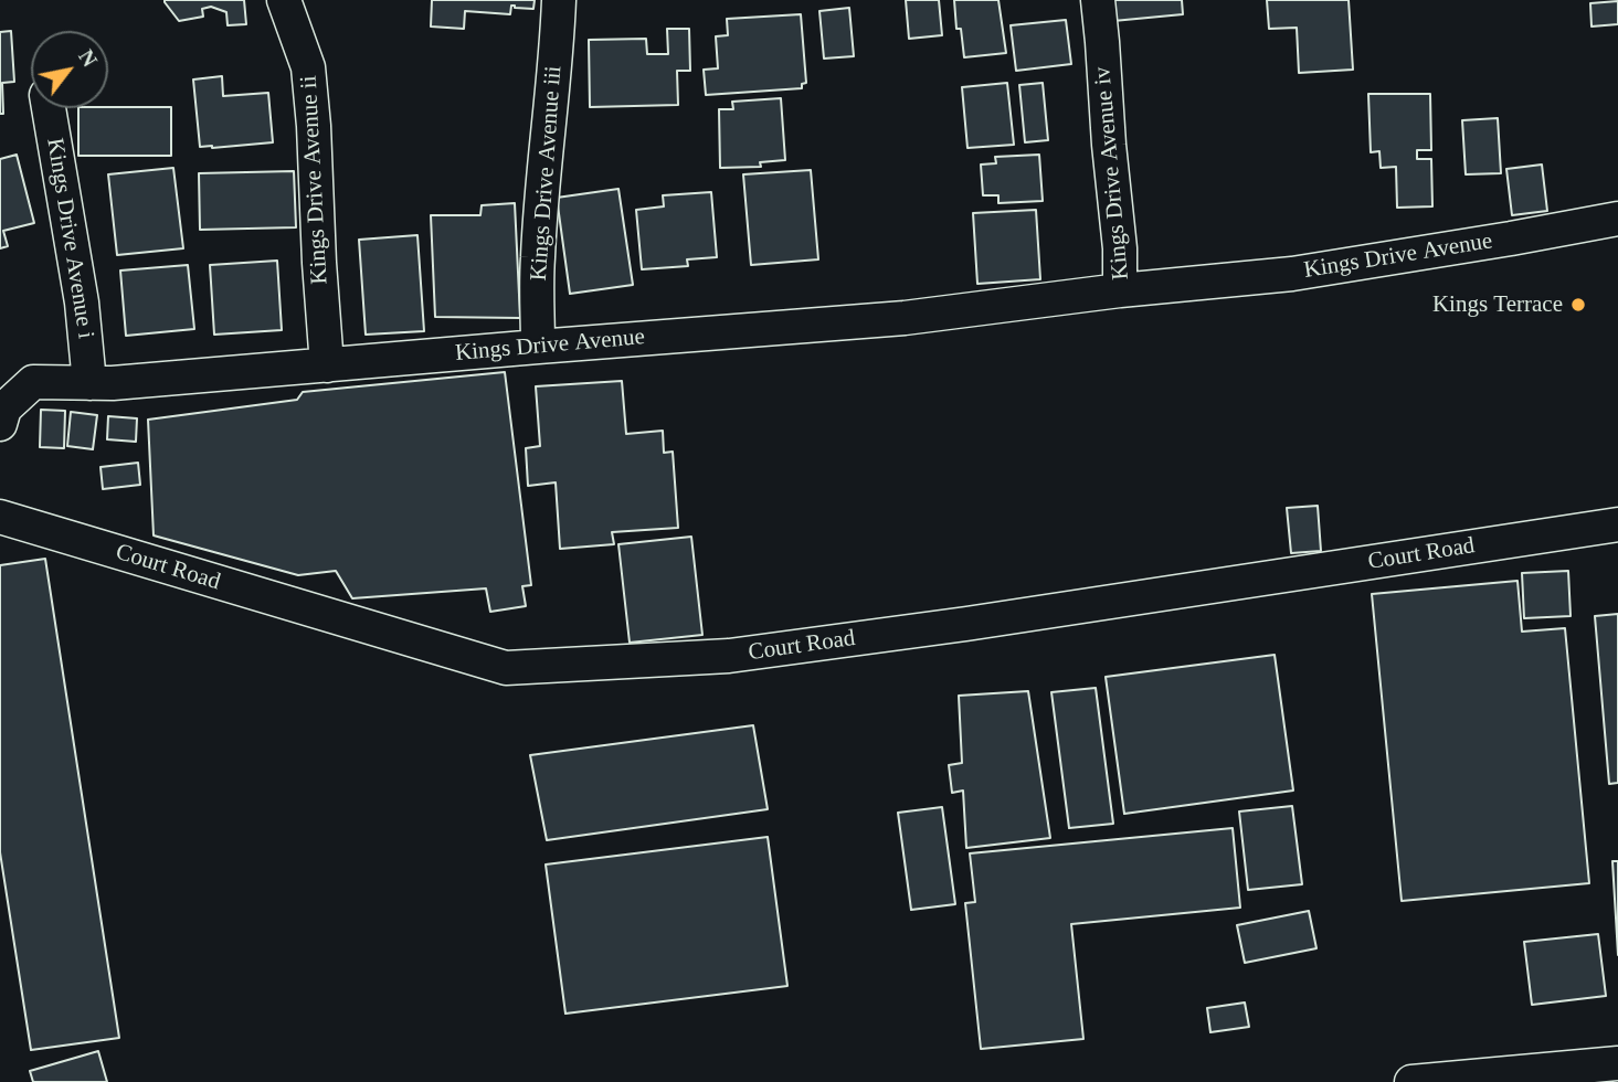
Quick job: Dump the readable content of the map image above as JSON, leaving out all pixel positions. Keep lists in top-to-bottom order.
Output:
{
  "streets": {
    "street": [
      "Kings Drive Avenue iii",
      "Kings Drive Avenue iv",
      "Kings Drive Avenue ii",
      "Kings Drive Avenue i",
      "Kings Drive Avenue",
      "Court Road"
    ]
  },
  "crossings": [
    ["Kings Drive Avenue iii", "Kings Drive Avenue"],
    ["Kings Drive Avenue iv", "Kings Drive Avenue"],
    ["Kings Drive Avenue ii", "Kings Drive Avenue"],
    ["Kings Drive Avenue i", "Kings Drive Avenue"]
  ],
  "places": ["Kings Terrace"],
  "north": "top right"
}
